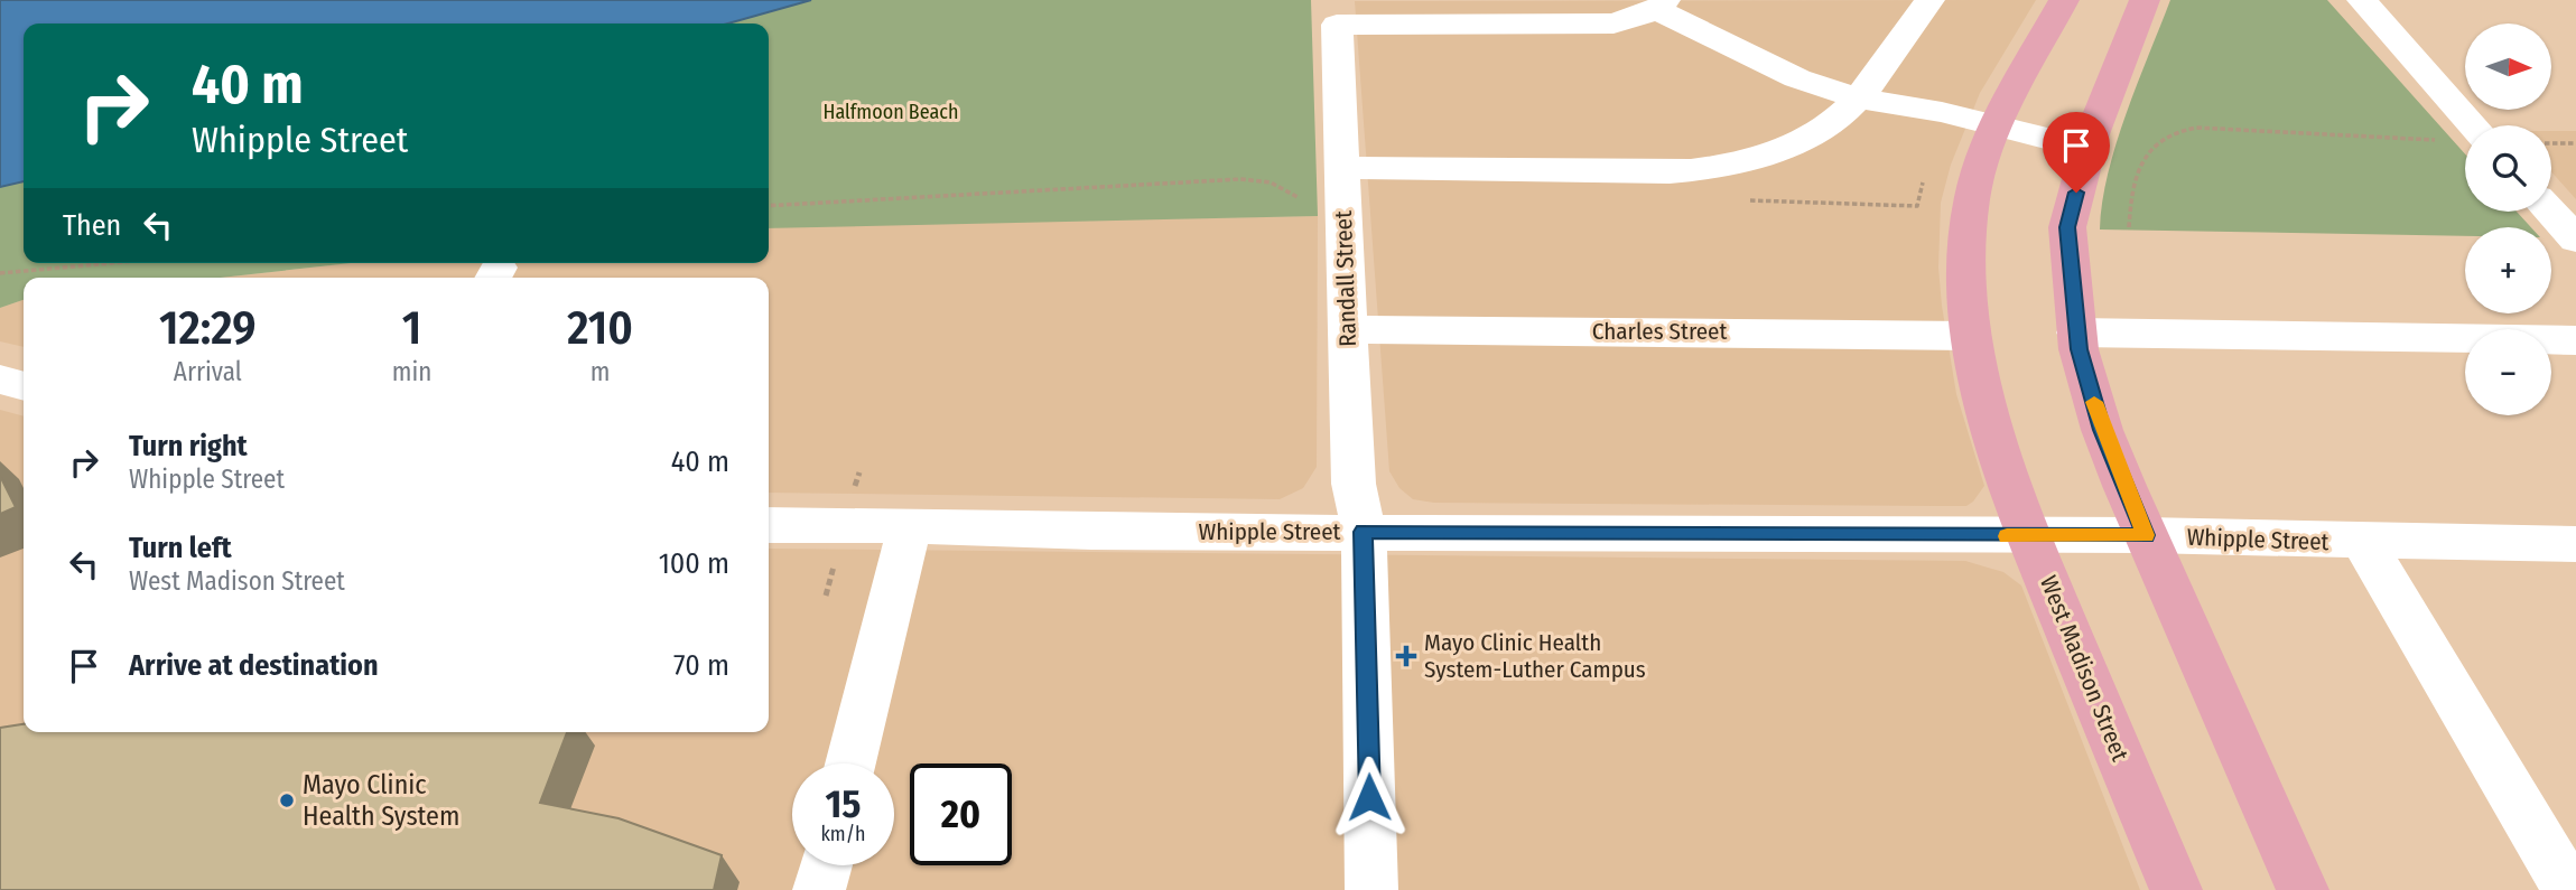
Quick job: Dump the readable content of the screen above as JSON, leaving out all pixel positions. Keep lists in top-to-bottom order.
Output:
{
  "streets": {
    "main road": ["West Madison Street"],
    "street": ["Randall Street", "Charles Street", "Whipple Street"]
  },
  "crossings": [
    ["Randall Street", "Charles Street"],
    ["Randall Street", "Whipple Street"],
    ["Charles Street", "West Madison Street"],
    ["Whipple Street", "West Madison Street"]
  ],
  "parks": ["Halfmoon Beach"],
  "places": {
    "health": ["Mayo Clinic Health System-Luther Campus"],
    "other": ["Mayo Clinic Health System"]
  },
  "north": "right",
  "page": {
    "map_buttons": ["+", "−"],
    "turn": ["40 m", "Whipple Street"],
    "then": "Then",
    "eta": [
      "12:29",
      "Arrival",
      "1",
      "min",
      "210",
      "m"
    ],
    "list": [
      {
        "name": "Turn right",
        "note": "Whipple Street",
        "value": "40 m"
      },
      {
        "name": "Turn left",
        "note": "West Madison Street",
        "value": "100 m"
      },
      {
        "name": "Arrive at destination",
        "value": "70 m"
      }
    ],
    "speed": "15 km/h",
    "limit": "20"
  }
}
